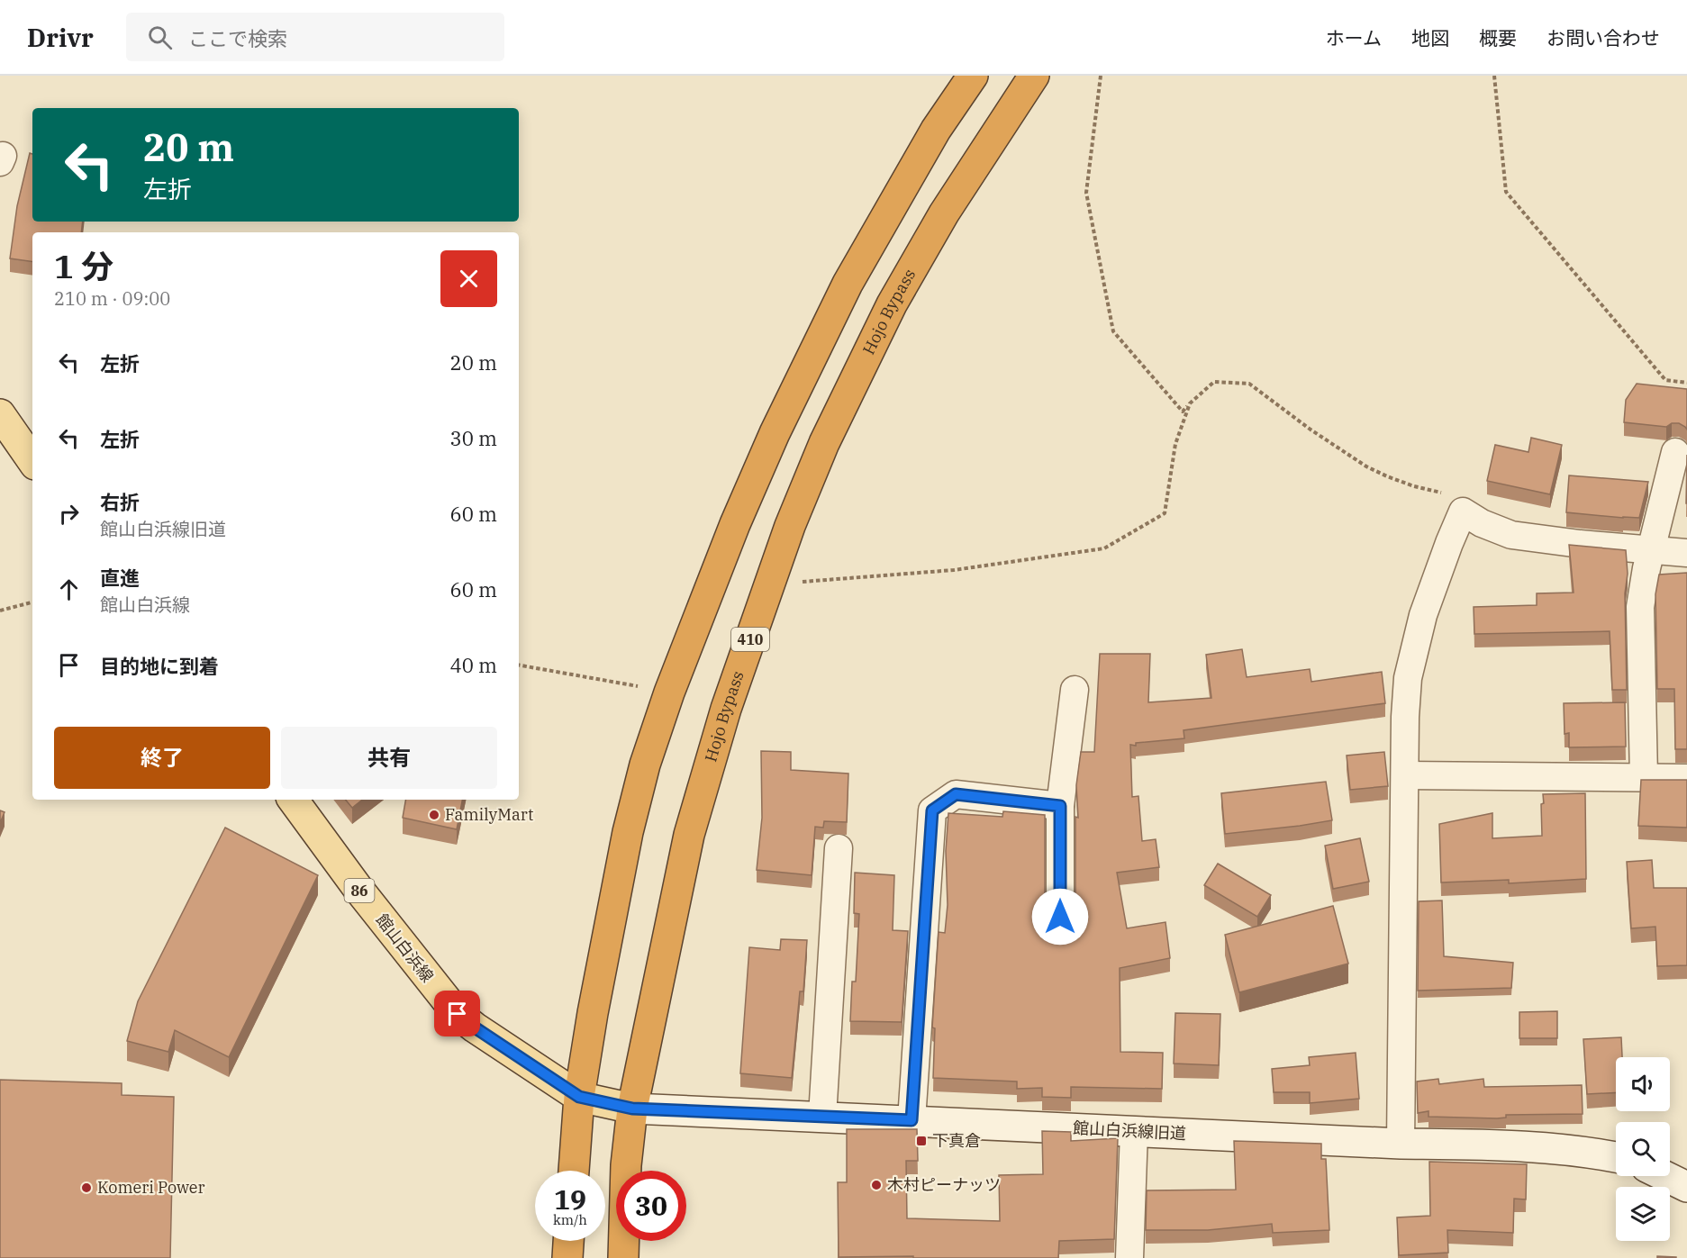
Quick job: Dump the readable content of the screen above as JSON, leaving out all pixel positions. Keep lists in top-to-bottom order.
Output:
{
  "streets": {
    "highway": ["Hojo Bypass", "410"],
    "main road": ["86", "館山白浜線"],
    "street": ["館山白浜線旧道"]
  },
  "crossings": [
    ["Hojo Bypass", "館山白浜線"],
    ["Hojo Bypass", "館山白浜線旧道"],
    ["館山白浜線", "館山白浜線旧道"]
  ],
  "places": {
    "other": ["FamilyMart", "木村ピーナッツ", "Komeri Power"],
    "transit": ["下真倉"]
  },
  "page": {
    "header": "Drivr",
    "search": "ここで検索",
    "nav": [
      "ホーム",
      "地図",
      "概要",
      "お問い合わせ"
    ],
    "turn": ["20 m", "左折"],
    "heading": ["1 分", "210 m · 09:00"],
    "list": [
      {
        "name": "左折",
        "value": "20 m"
      },
      {
        "name": "左折",
        "value": "30 m"
      },
      {
        "name": "右折",
        "note": "館山白浜線旧道",
        "value": "60 m"
      },
      {
        "name": "直進",
        "note": "館山白浜線",
        "value": "60 m"
      },
      {
        "name": "目的地に到着",
        "value": "40 m"
      }
    ],
    "buttons": ["終了", "共有"],
    "speed": "19 km/h",
    "limit": "30"
  }
}
